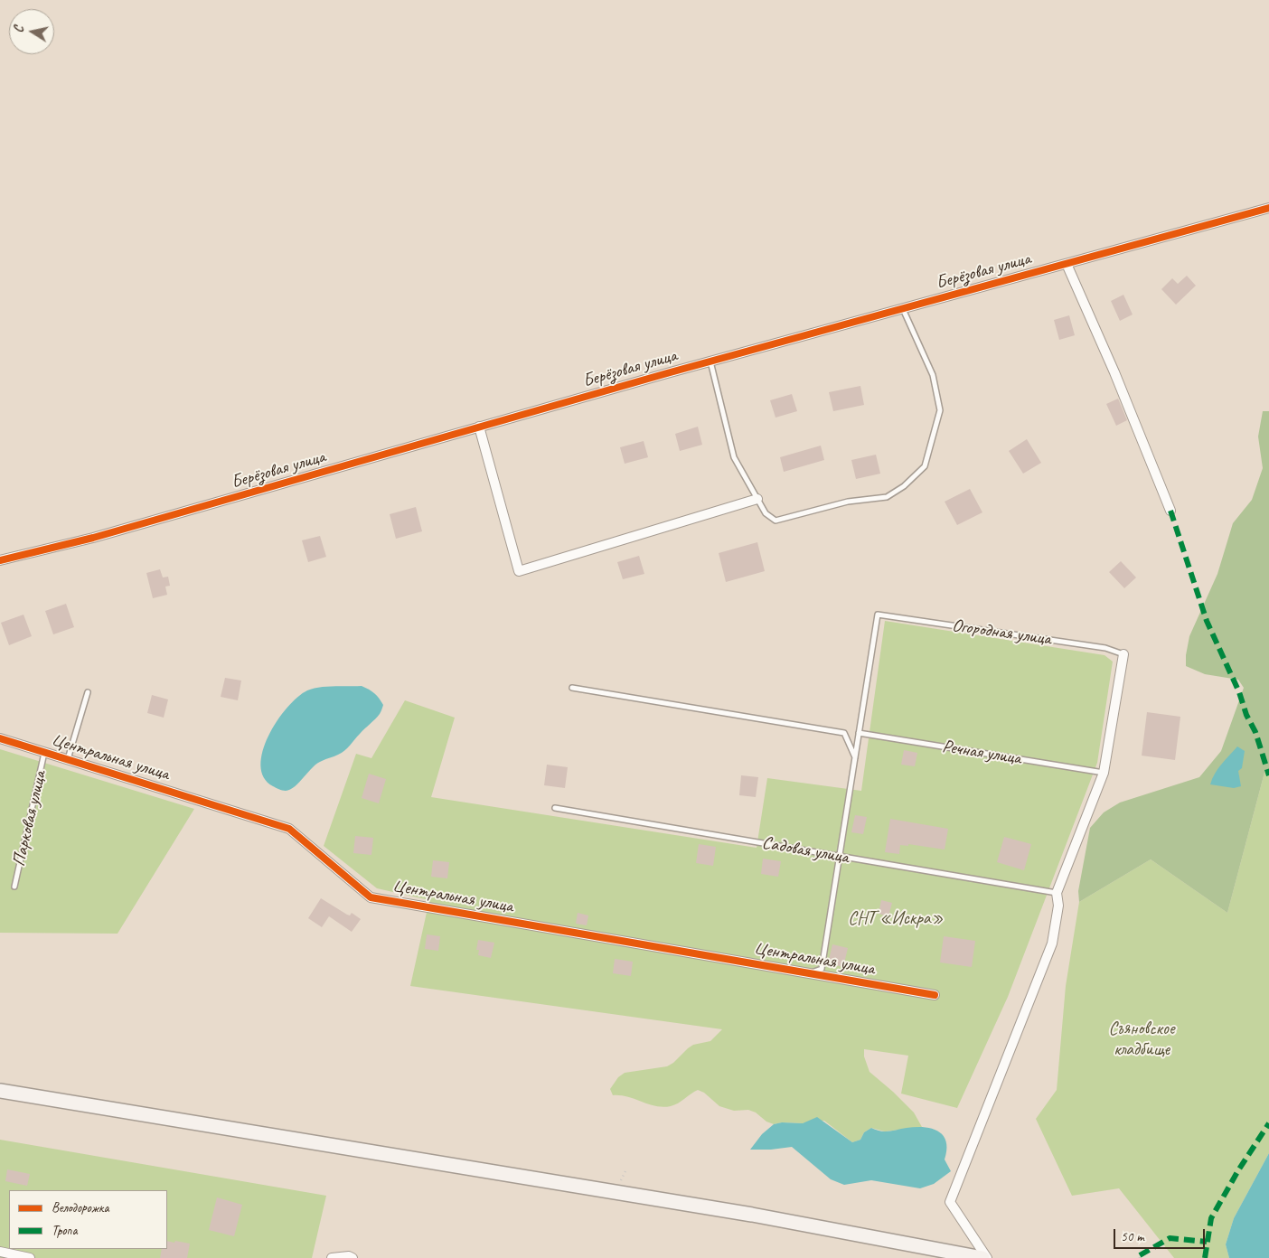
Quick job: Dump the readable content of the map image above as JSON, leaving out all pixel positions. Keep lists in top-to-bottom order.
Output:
{
  "streets": {
    "street": ["Берёзовая улица", "Центральная улица"],
    "lane": [
      "Огородная улица",
      "Речная улица",
      "Парковая улица",
      "Садовая улица"
    ]
  },
  "crossings": [
    ["Огородная улица", "Речная улица"],
    ["Центральная улица", "Парковая улица"]
  ],
  "parks": ["СНТ «Искра»", "Съяновское кладбище"],
  "legend": ["Велодорожка", "Тропа"],
  "scale_bar": "50 m",
  "north": "left"
}
